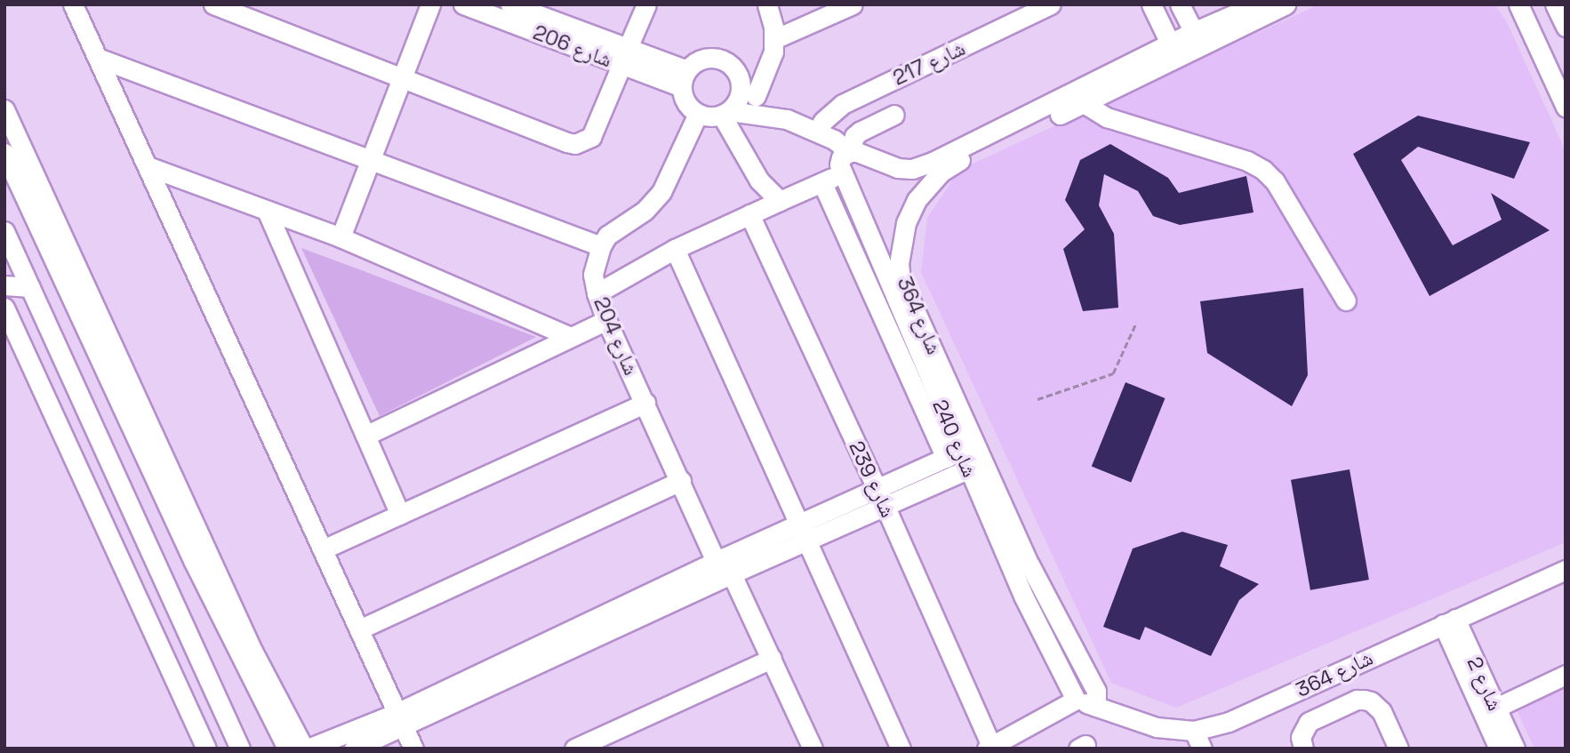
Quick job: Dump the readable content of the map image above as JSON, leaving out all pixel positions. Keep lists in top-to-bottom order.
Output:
{
  "streets": {
    "street": [
      "شارع 206",
      "شارع 217",
      "شارع 364",
      "شارع 204",
      "شارع 240",
      "شارع 239",
      "شارع 2"
    ]
  },
  "crossings": [
    ["شارع 364", "شارع 240"],
    ["شارع 364", "شارع 2"]
  ]
}
